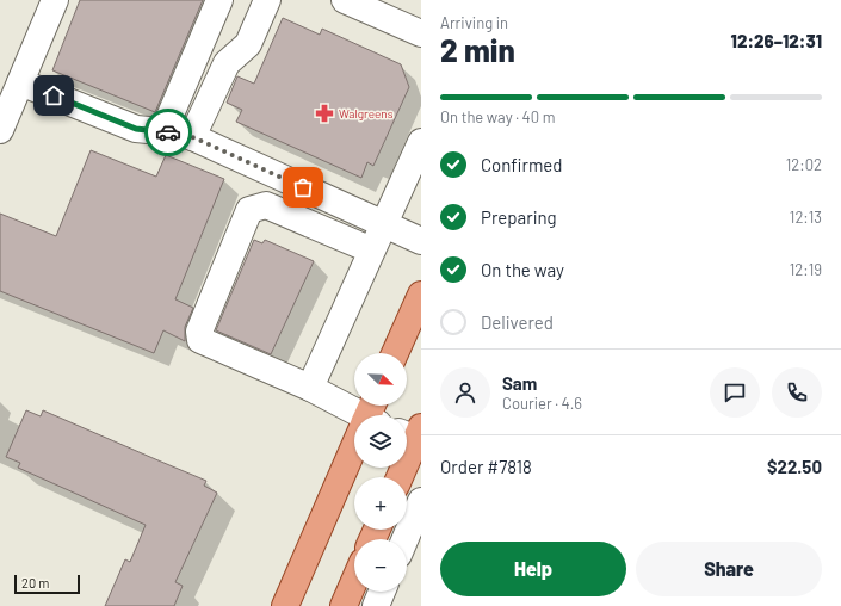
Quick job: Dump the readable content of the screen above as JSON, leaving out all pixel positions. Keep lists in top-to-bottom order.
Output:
{
  "places": {
    "pharmacy": ["Walgreens"]
  },
  "scale_bar": "20 m",
  "north": "bottom right",
  "page": {
    "heading": ["2 min", "Arriving in", "12:26–12:31"],
    "panel": [
      "Sam",
      "Courier · 4.6",
      "Order #7818",
      "$22.50"
    ],
    "bar": "On the way · 40 m",
    "list": [
      ["Confirmed", "12:02"],
      ["Preparing", "12:13"],
      ["On the way", "12:19"],
      "Delivered"
    ],
    "map_buttons": ["+", "−"],
    "buttons": ["Help", "Share"],
    "scale": "20 m"
  }
}
